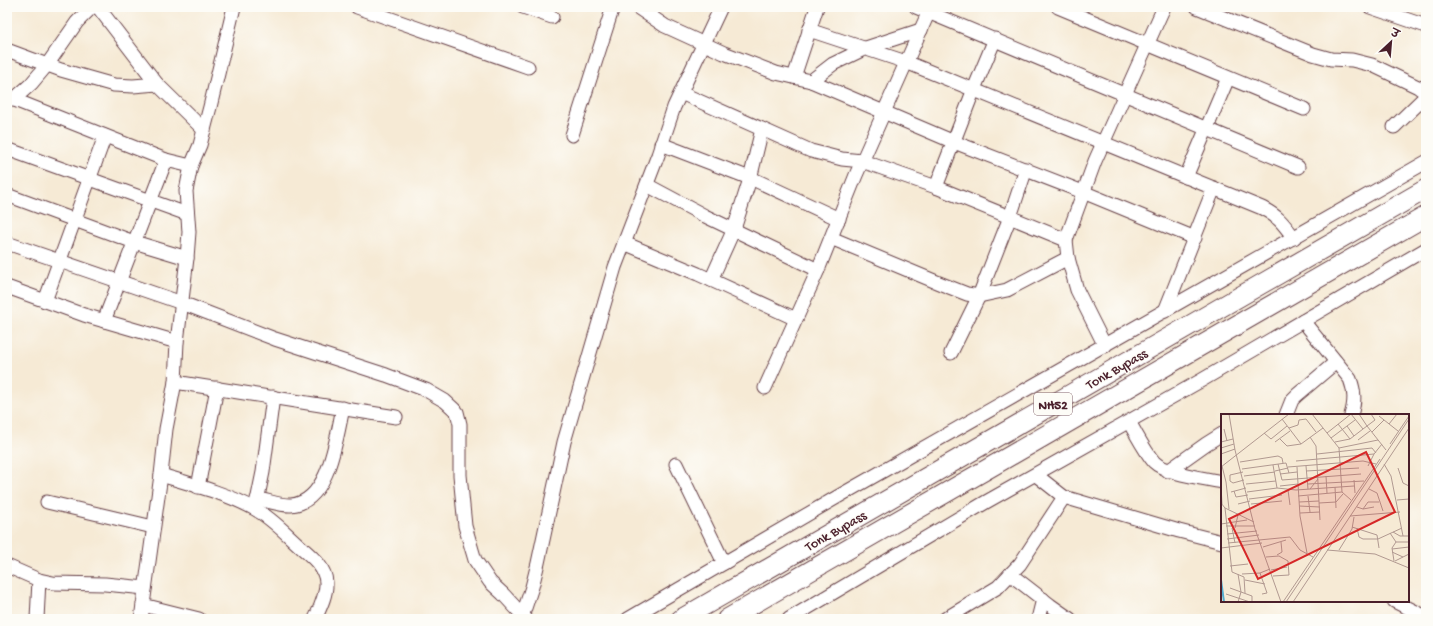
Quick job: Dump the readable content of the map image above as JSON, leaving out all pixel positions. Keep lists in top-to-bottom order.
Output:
{
  "streets": {
    "highway": ["Tonk Bypass", "NH52"]
  },
  "north": "top right"
}
